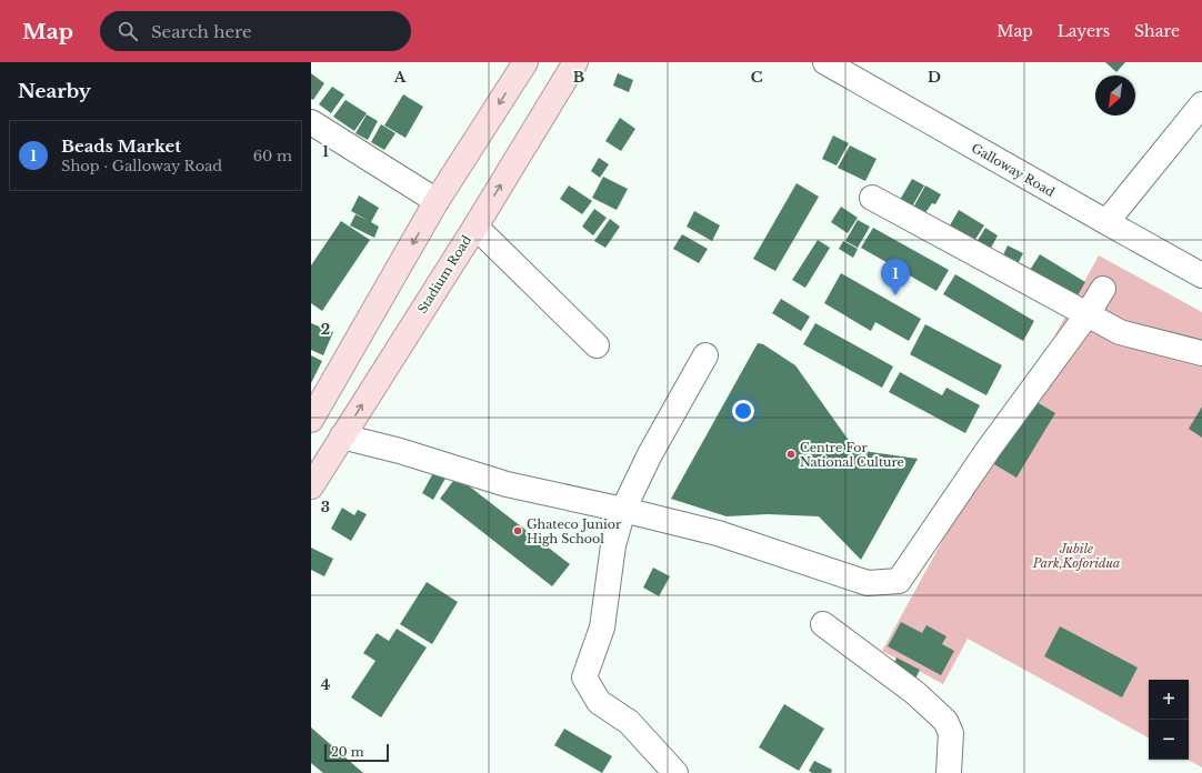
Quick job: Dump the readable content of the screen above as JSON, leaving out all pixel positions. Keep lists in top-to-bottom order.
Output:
{
  "streets": {
    "main road": ["Stadium Road"],
    "street": ["Galloway Road"]
  },
  "parks": ["Jubile Park,Koforidua"],
  "places": ["Centre For National Culture", "Ghateco Junior High School"],
  "scale_bar": "20 m",
  "north": "bottom left",
  "page": {
    "header": "Map",
    "search": "Search here",
    "nav": ["Map", "Layers", "Share"],
    "heading": "Nearby",
    "list": [
      {
        "mark": "1",
        "name": "Beads Market",
        "note": "Shop · Galloway Road",
        "value": "60 m"
      }
    ],
    "pins": "1",
    "map_buttons": ["+", "−"],
    "scale": "20 m"
  },
  "grid": {
    "columns": [
      "A",
      "B",
      "C",
      "D"
    ],
    "rows": [
      "1",
      "2",
      "3",
      "4"
    ]
  }
}
